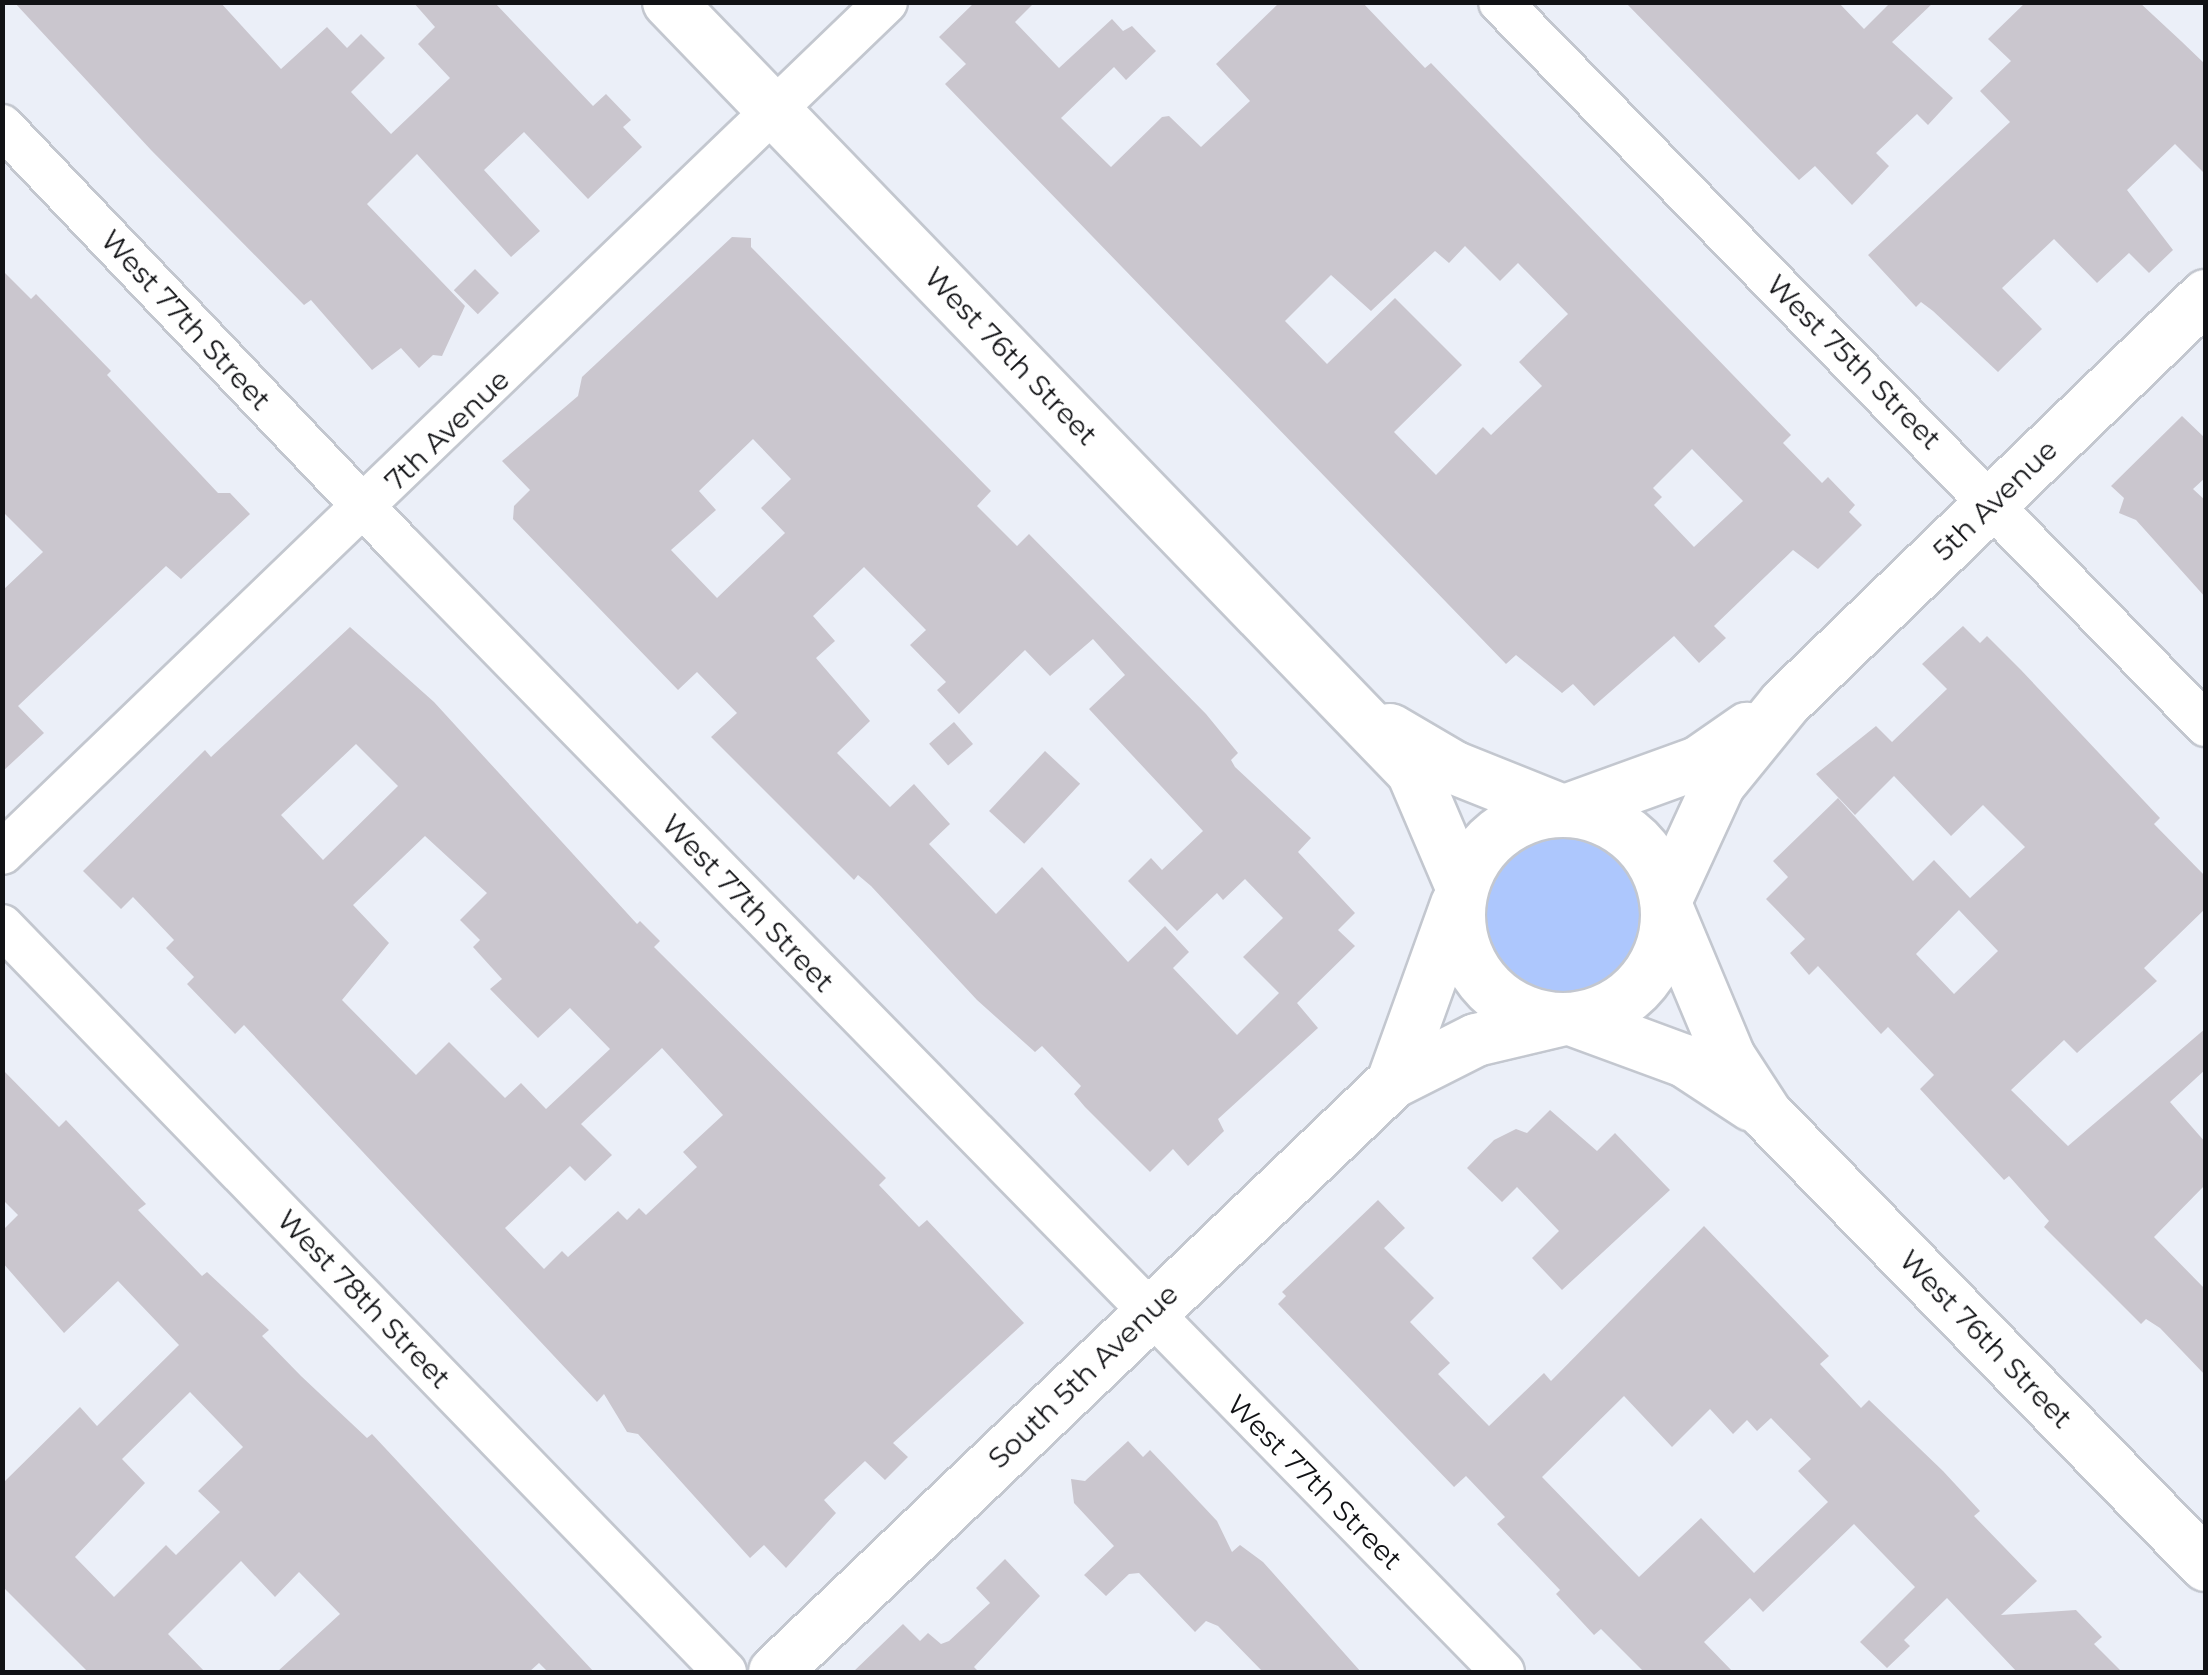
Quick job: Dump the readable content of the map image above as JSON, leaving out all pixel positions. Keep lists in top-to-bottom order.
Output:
{
  "streets": {
    "street": [
      "West 77th Street",
      "West 76th Street",
      "West 75th Street",
      "7th Avenue",
      "5th Avenue",
      "West 78th Street",
      "South 5th Avenue"
    ]
  },
  "crossings": [
    ["West 77th Street", "7th Avenue"],
    ["West 77th Street", "South 5th Avenue"],
    ["West 76th Street", "7th Avenue"],
    ["West 76th Street", "5th Avenue"],
    ["West 76th Street", "South 5th Avenue"],
    ["West 75th Street", "5th Avenue"],
    ["5th Avenue", "South 5th Avenue"]
  ]
}
